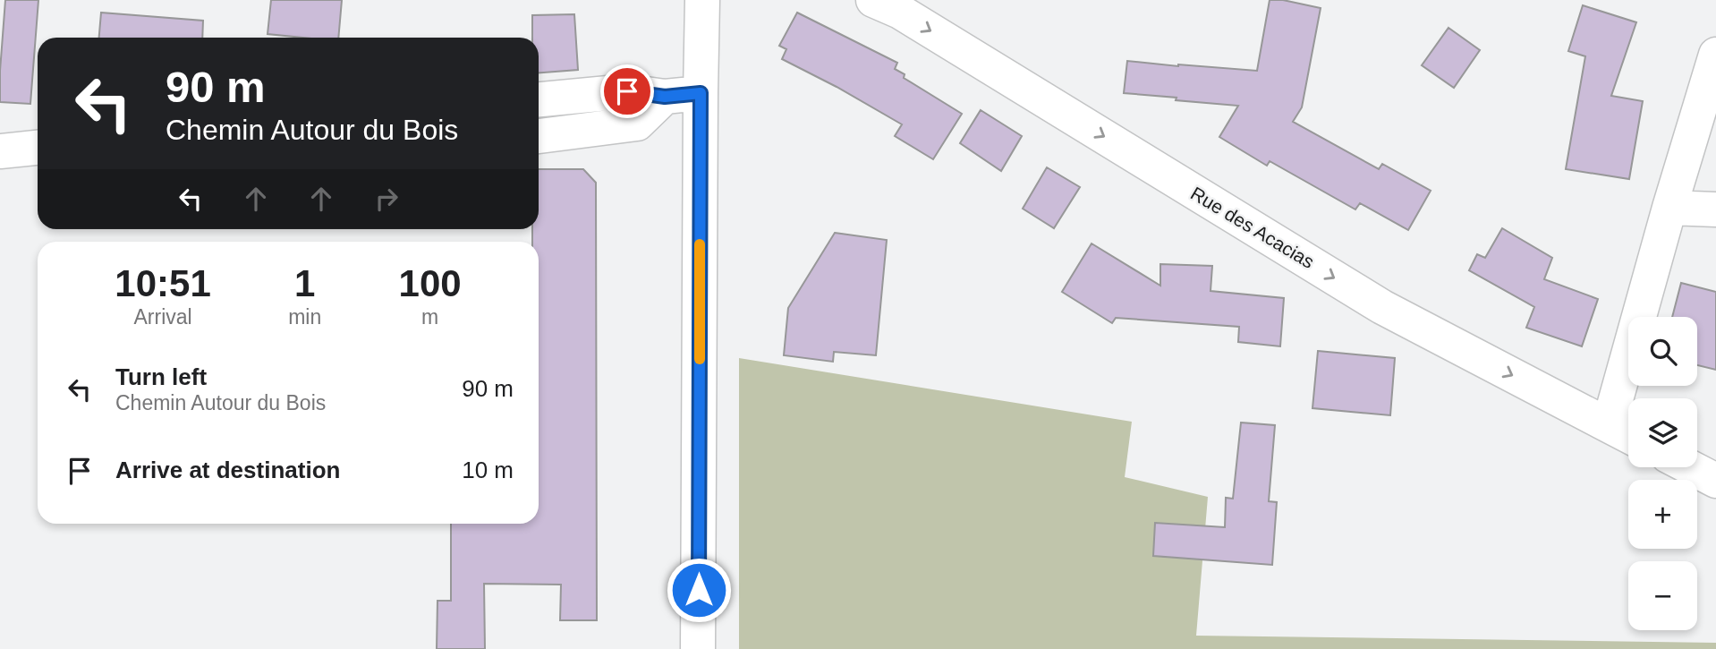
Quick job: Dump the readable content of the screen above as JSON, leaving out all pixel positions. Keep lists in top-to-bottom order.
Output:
{
  "streets": {
    "street": ["Rue des Acacias"]
  },
  "one_way": ["Rue des Acacias"],
  "page": {
    "turn": ["90 m", "Chemin Autour du Bois"],
    "eta": [
      "10:51",
      "Arrival",
      "1",
      "min",
      "100",
      "m"
    ],
    "map_buttons": ["+", "−"],
    "list": [
      {
        "name": "Turn left",
        "note": "Chemin Autour du Bois",
        "value": "90 m"
      },
      {
        "name": "Arrive at destination",
        "value": "10 m"
      }
    ]
  }
}
